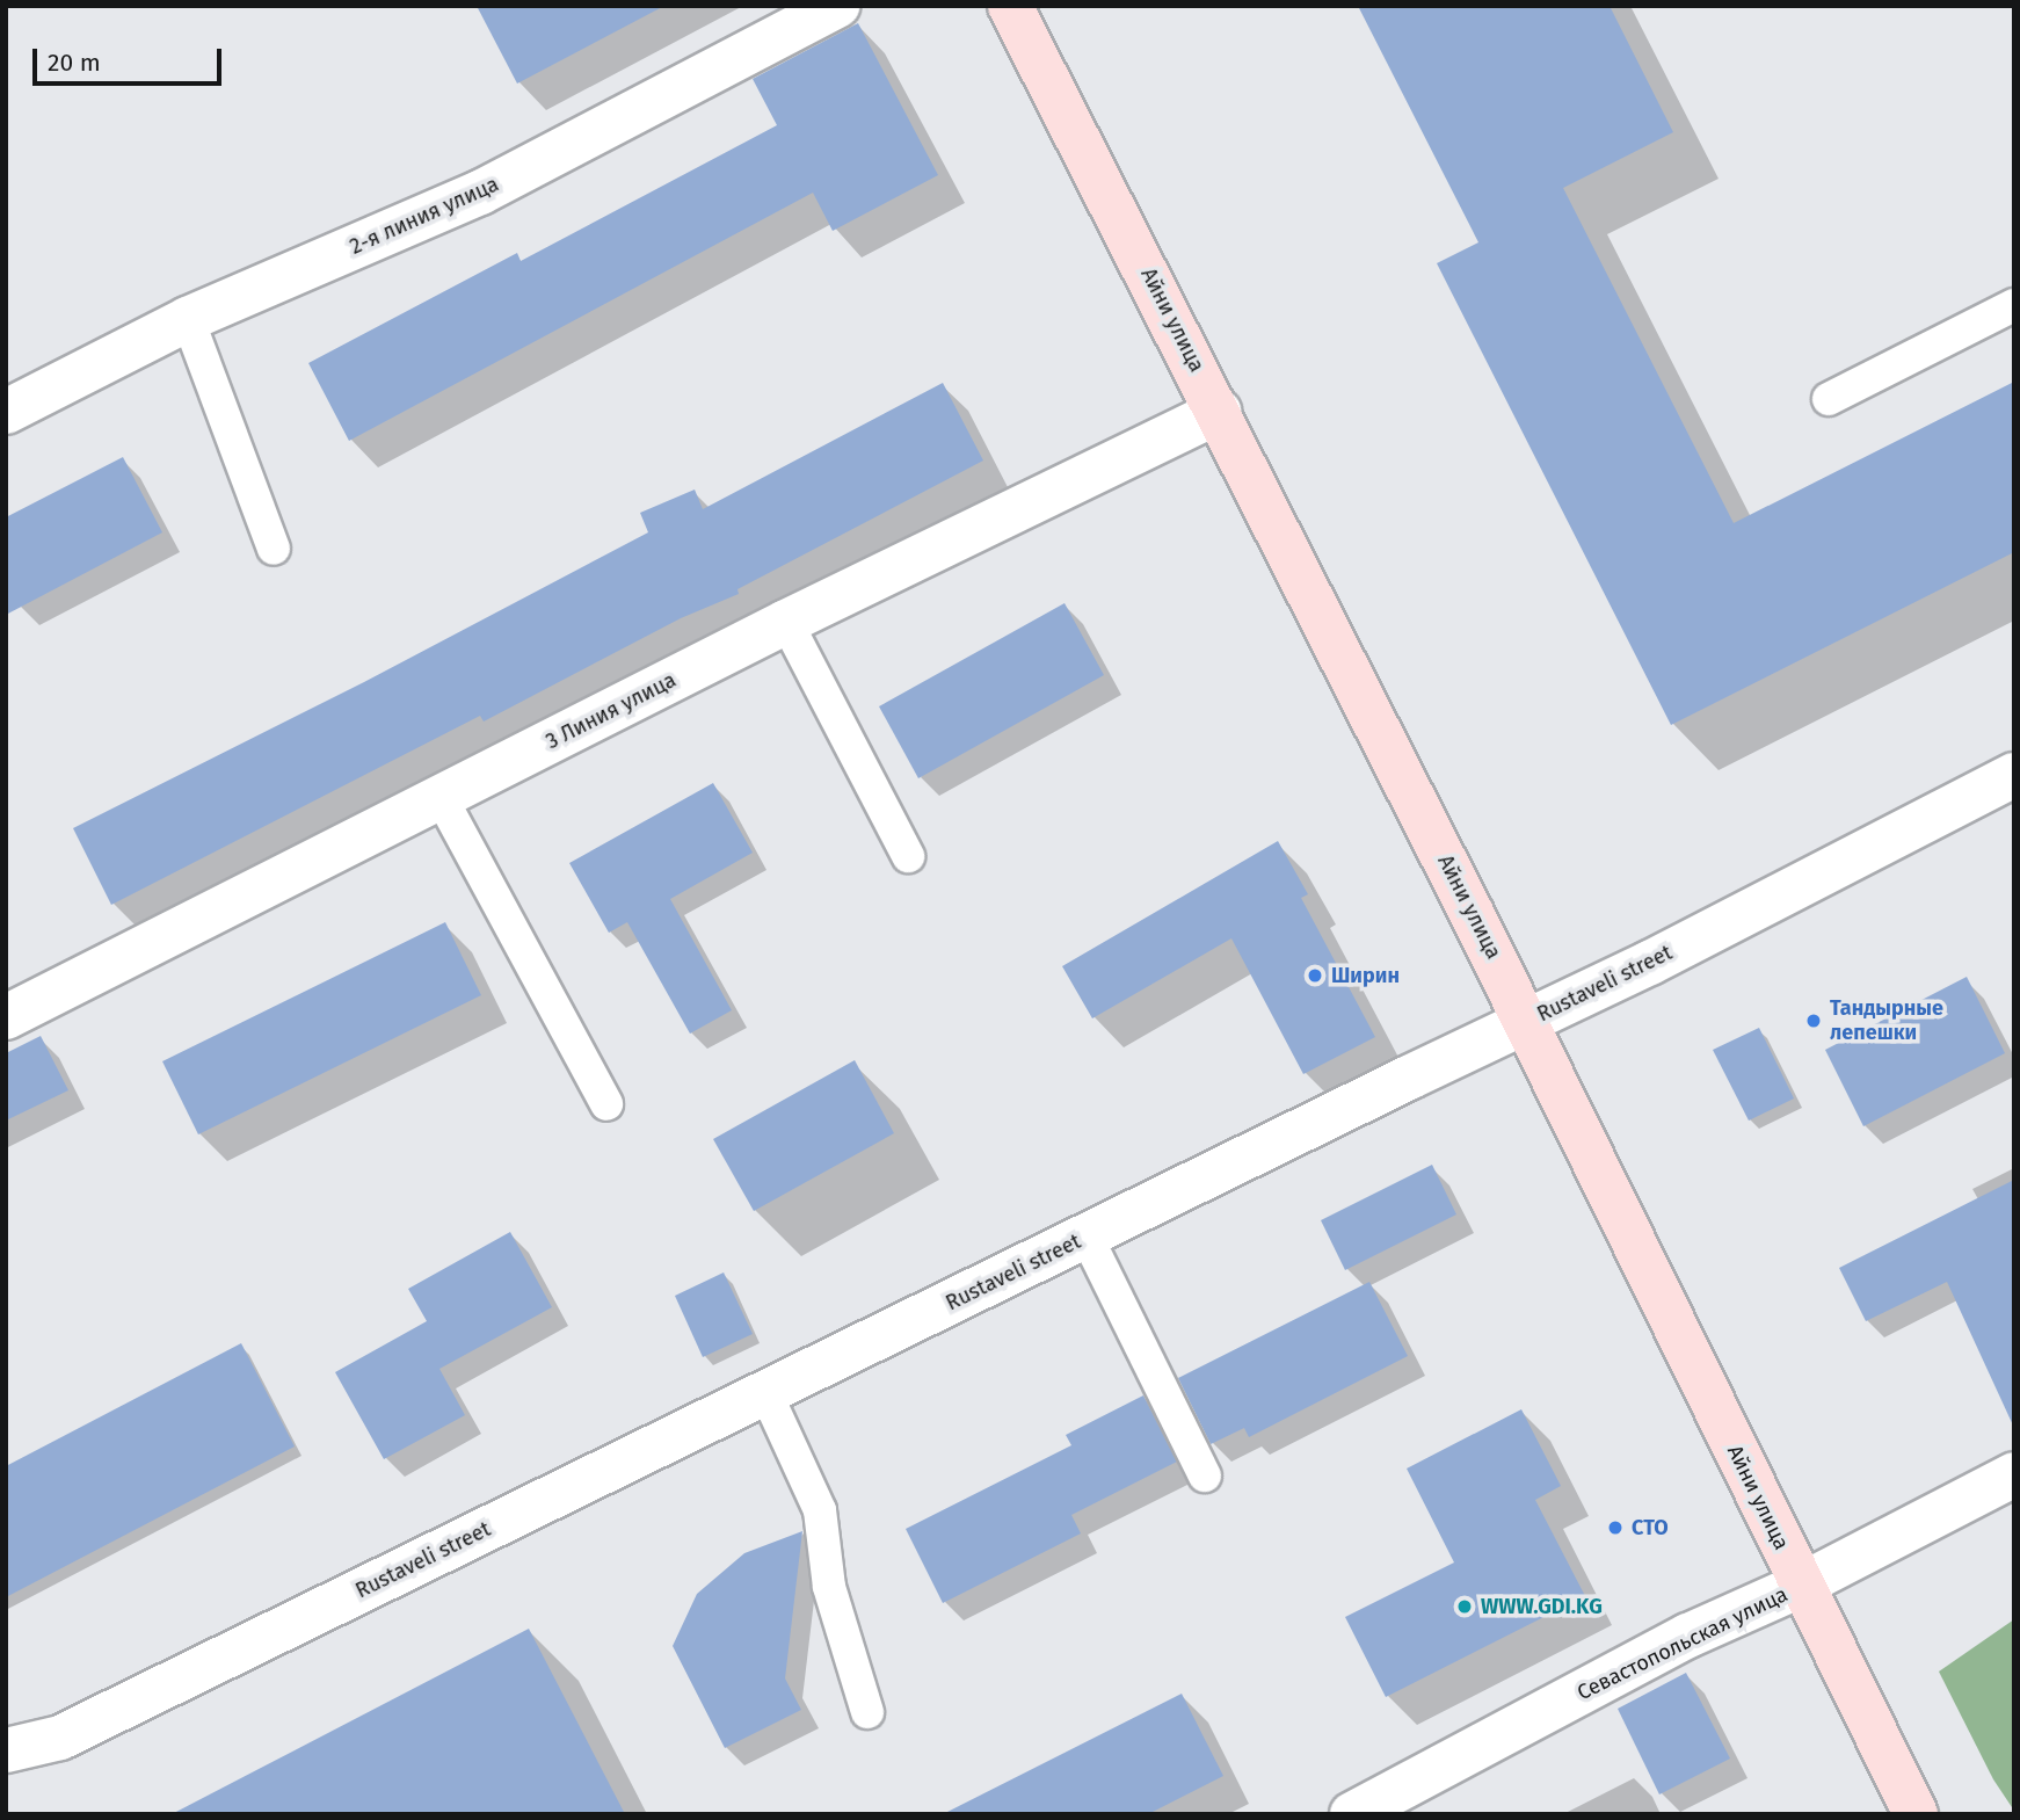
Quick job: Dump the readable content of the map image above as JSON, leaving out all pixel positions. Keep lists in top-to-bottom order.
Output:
{
  "streets": {
    "street": [
      "2-я линия улица",
      "Айни улица",
      "3 Линия улица",
      "Rustaveli street",
      "Севастопольская улица"
    ]
  },
  "crossings": [
    ["Айни улица", "3 Линия улица"],
    ["Айни улица", "Rustaveli street"],
    ["Айни улица", "Севастопольская улица"]
  ],
  "places": [
    "Ширин",
    "Тандырные лепешки",
    "СТО",
    "WWW.GDI.KG"
  ],
  "scale_bar": "20 m"
}
